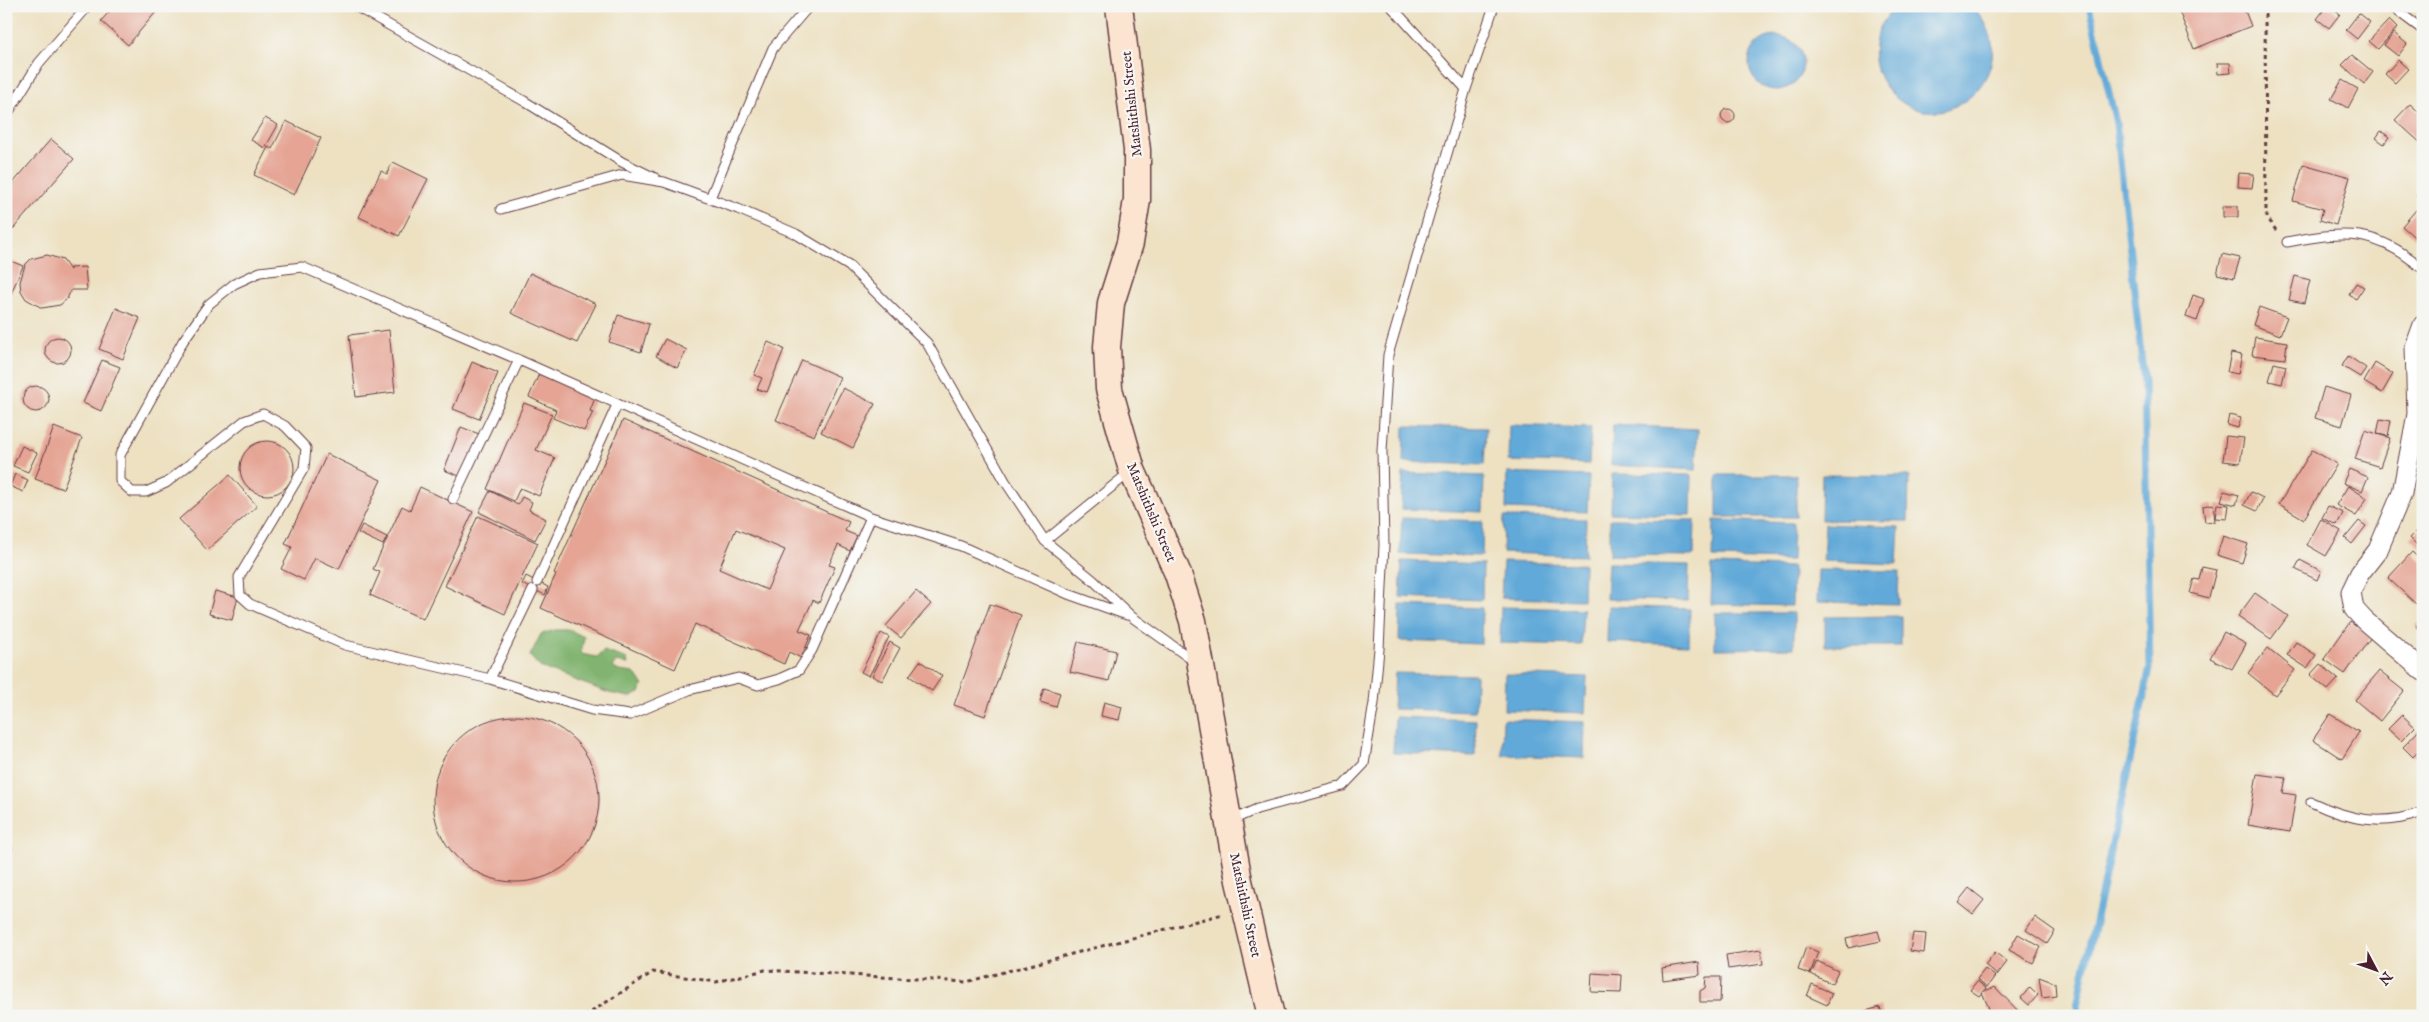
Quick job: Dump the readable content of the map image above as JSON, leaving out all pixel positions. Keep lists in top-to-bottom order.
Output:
{
  "streets": {
    "main road": ["Matshithshi Street"]
  },
  "north": "bottom right"
}
